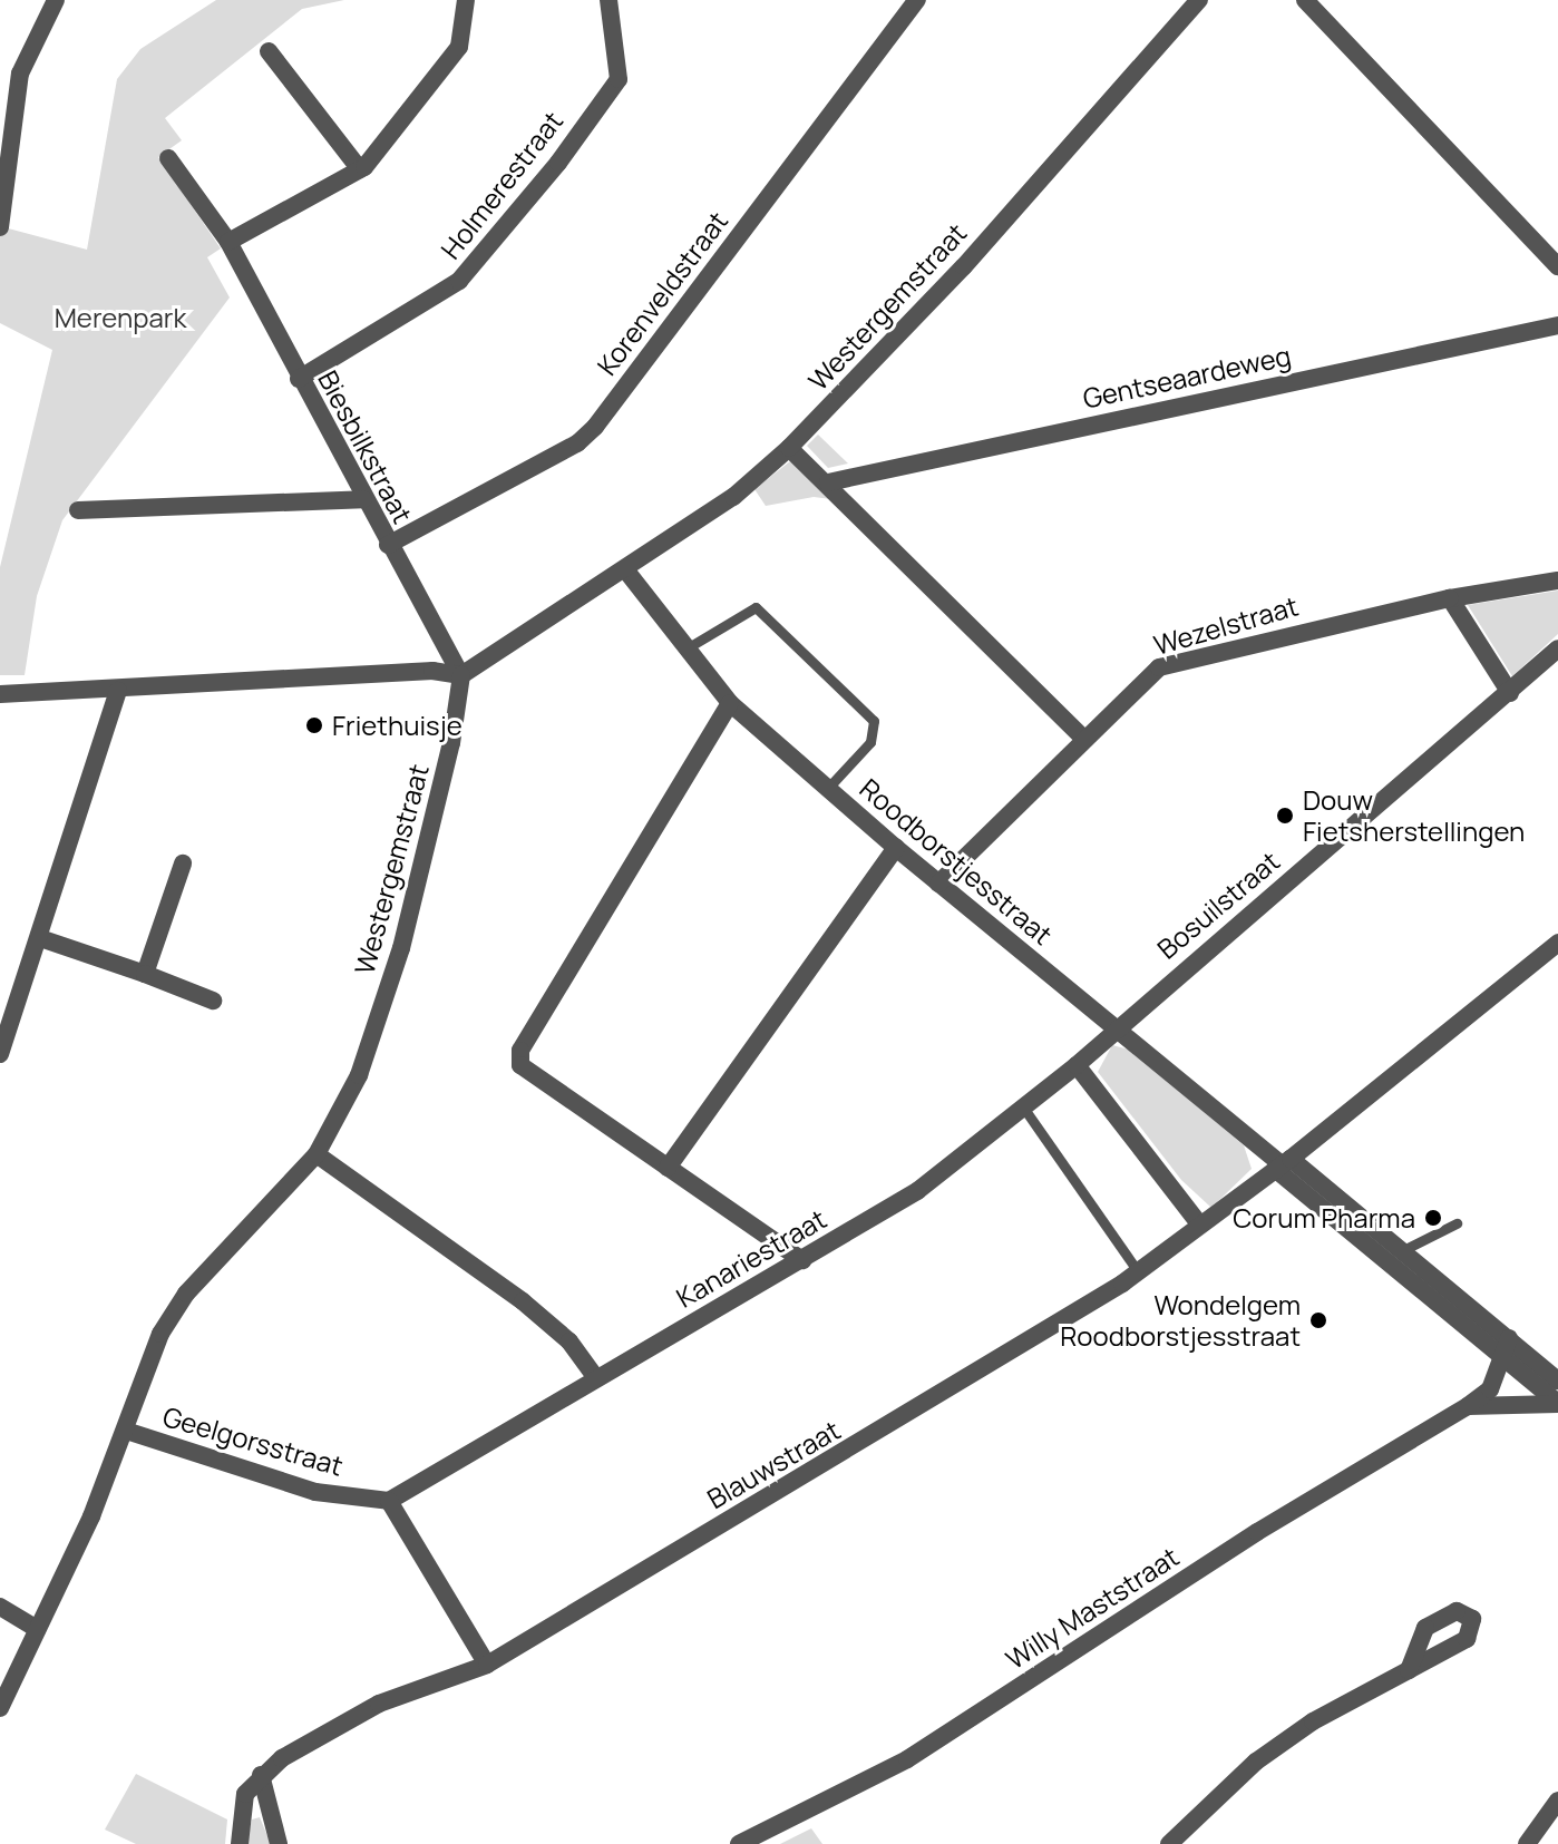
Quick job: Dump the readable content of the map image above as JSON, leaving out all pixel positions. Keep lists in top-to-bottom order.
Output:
{
  "streets": {
    "street": [
      "Holmerestraat",
      "Korenveldstraat",
      "Westergemstraat",
      "Gentseaardeweg",
      "Biesbilkstraat",
      "Wezelstraat",
      "Roodborstjesstraat",
      "Bosuilstraat",
      "Kanariestraat",
      "Geelgorsstraat",
      "Blauwstraat",
      "Willy Maststraat"
    ]
  },
  "crossings": [
    ["Holmerestraat", "Biesbilkstraat"],
    ["Korenveldstraat", "Biesbilkstraat"],
    ["Westergemstraat", "Biesbilkstraat"],
    ["Westergemstraat", "Roodborstjesstraat"],
    ["Westergemstraat", "Geelgorsstraat"],
    ["Wezelstraat", "Roodborstjesstraat"],
    ["Roodborstjesstraat", "Bosuilstraat"],
    ["Roodborstjesstraat", "Kanariestraat"],
    ["Roodborstjesstraat", "Blauwstraat"],
    ["Roodborstjesstraat", "Willy Maststraat"],
    ["Bosuilstraat", "Kanariestraat"],
    ["Kanariestraat", "Geelgorsstraat"]
  ],
  "parks": ["Merenpark"],
  "places": [
    "Friethuisje",
    "Douw Fietsherstellingen",
    "Corum Pharma",
    "Wondelgem Roodborstjesstraat"
  ]
}
